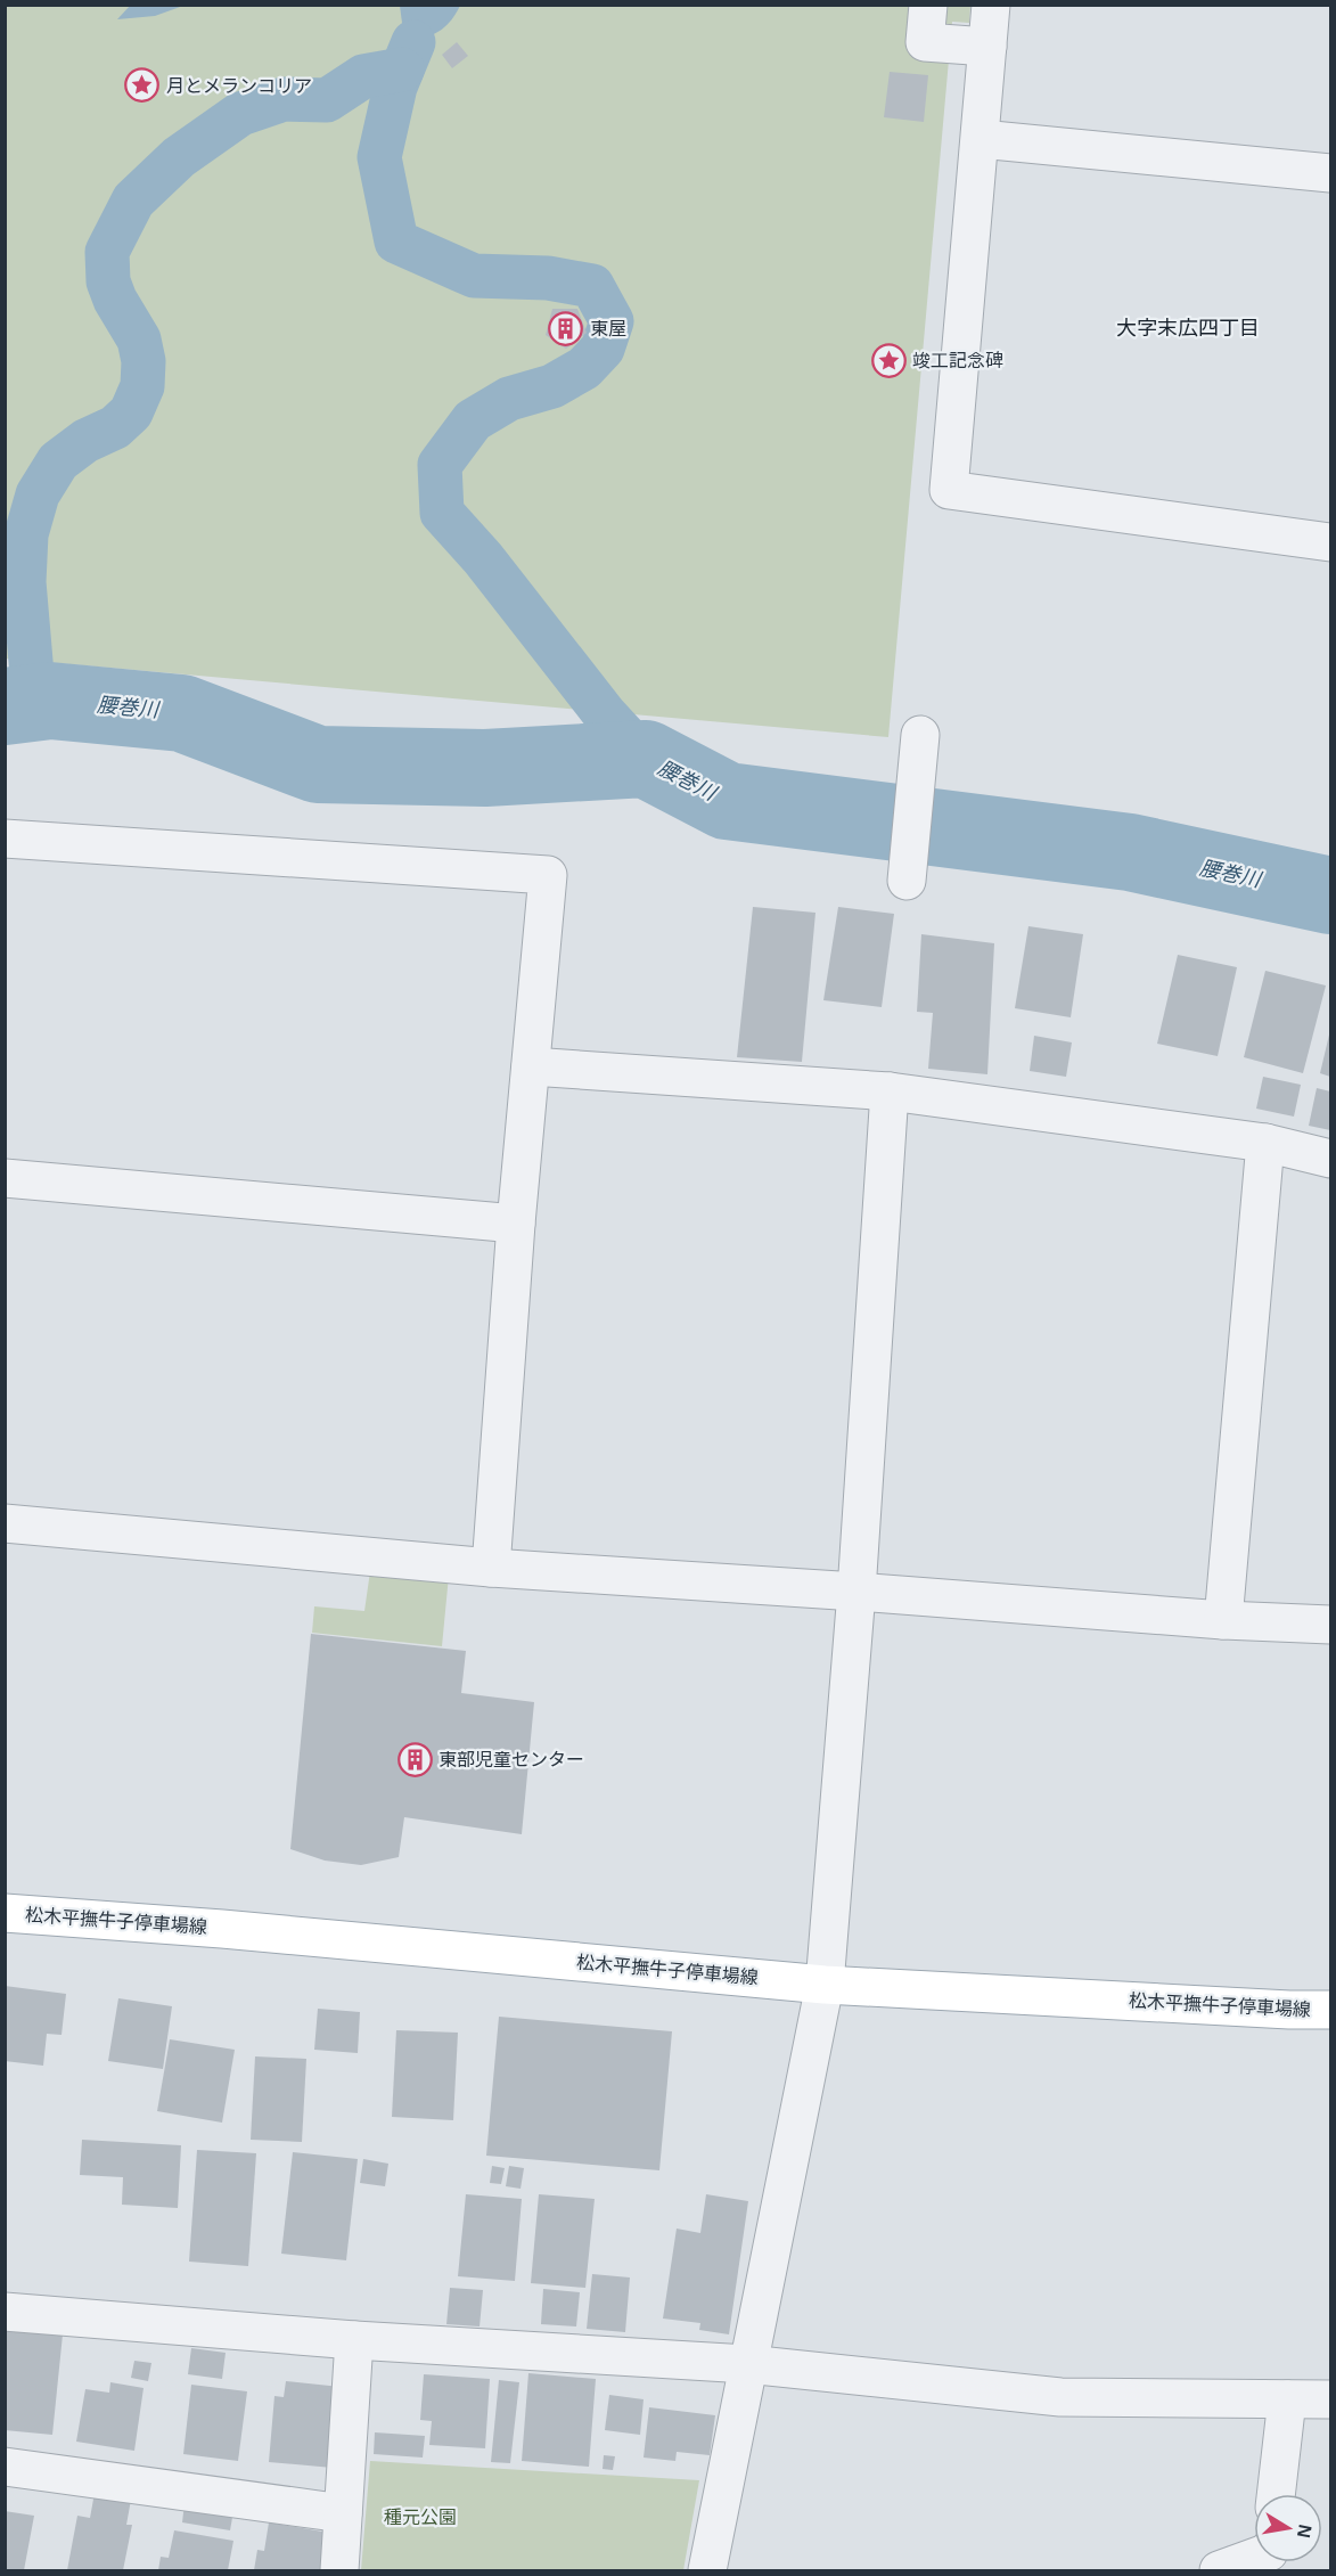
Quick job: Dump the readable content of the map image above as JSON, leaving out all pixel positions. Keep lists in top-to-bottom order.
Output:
{
  "streets": {
    "main road": ["松木平撫牛子停車場線"]
  },
  "districts": ["大字末広四丁目"],
  "water": ["腰巻川"],
  "parks": ["種元公園"],
  "places": {
    "place": ["月とメランコリア", "竣工記念碑"],
    "building": ["東屋", "東部児童センター"]
  },
  "north": "right"
}
